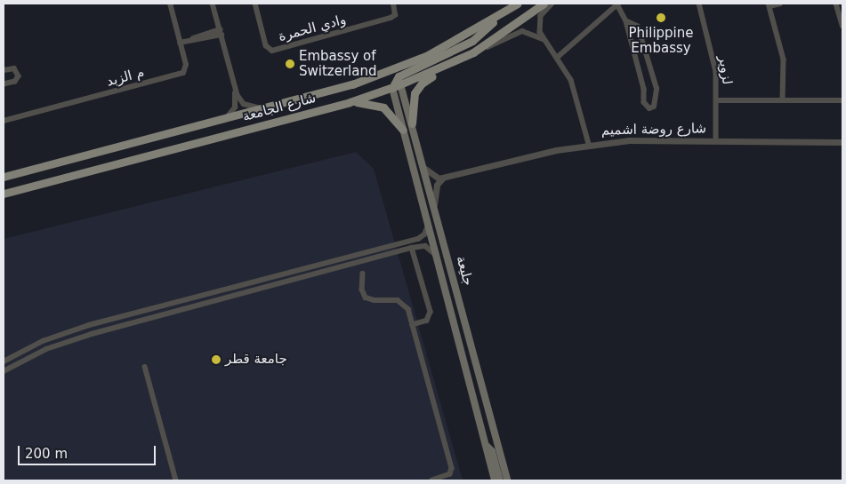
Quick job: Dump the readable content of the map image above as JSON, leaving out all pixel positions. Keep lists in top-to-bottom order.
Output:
{
  "streets": {
    "main road": ["شارع الجامعة", "جليعة"],
    "street": [
      "وادي الحمرة",
      "لزوير",
      "م الزبد",
      "شارع روضة اشميم"
    ]
  },
  "crossings": [
    ["لزوير", "شارع روضة اشميم"],
    ["شارع الجامعة", "جليعة"]
  ],
  "places": ["Philippine Embassy", "Embassy of Switzerland", "جامعة قطر"],
  "scale_bar": "200 m"
}
